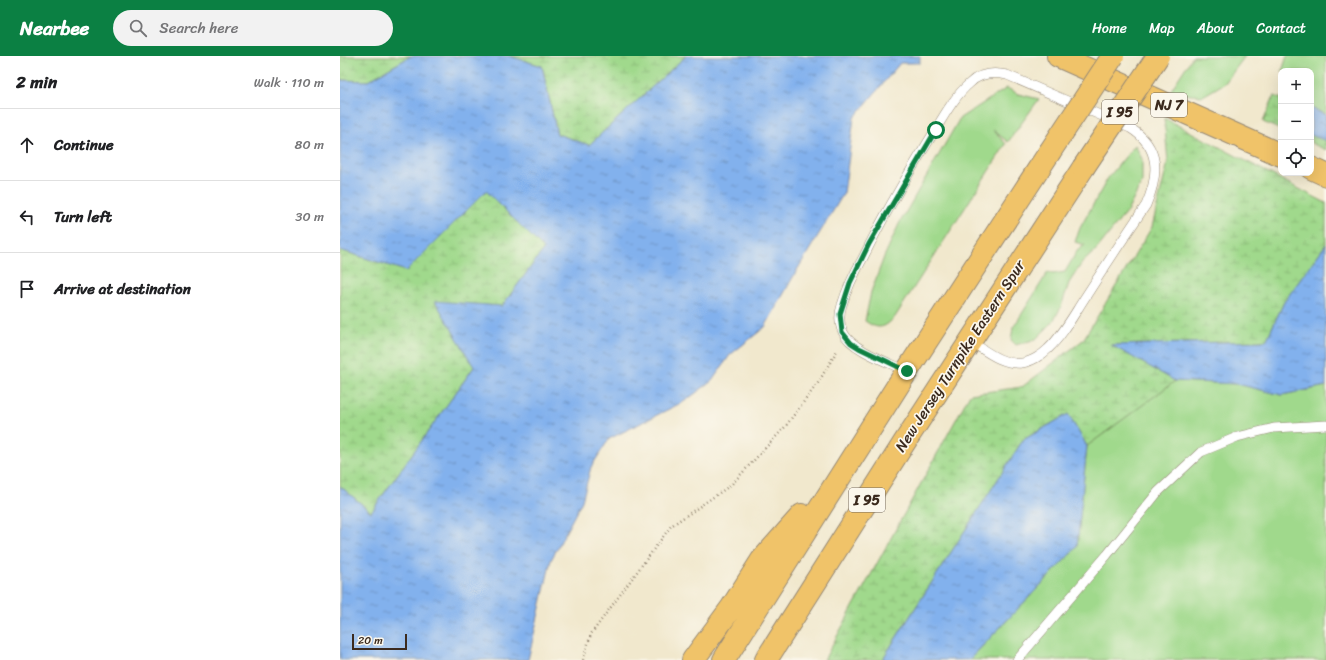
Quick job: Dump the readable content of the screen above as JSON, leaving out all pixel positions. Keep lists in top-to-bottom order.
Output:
{
  "streets": {
    "main road": ["NJ 7", "I 95", "New Jersey Turnpike Eastern Spur"]
  },
  "scale_bar": "20 m",
  "page": {
    "header": "Nearbee",
    "search": "Search here",
    "nav": [
      "Home",
      "Map",
      "About",
      "Contact"
    ],
    "heading": ["2 min", "Walk · 110 m"],
    "map_buttons": ["+", "−"],
    "list": [
      ["Continue", "80 m"],
      ["Turn left", "30 m"],
      "Arrive at destination"
    ],
    "scale": "20 m"
  }
}
